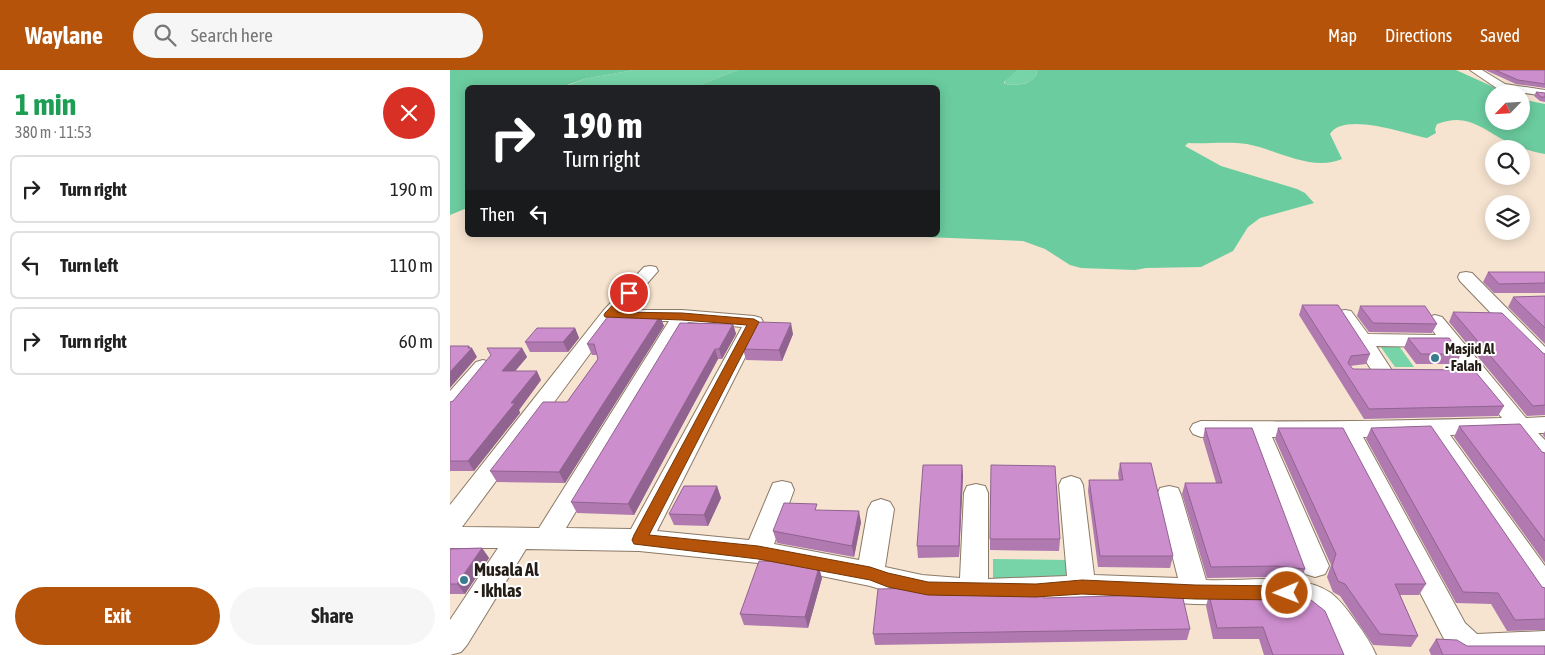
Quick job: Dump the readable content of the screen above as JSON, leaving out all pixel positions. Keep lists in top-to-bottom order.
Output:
{
  "places": ["Masjid Al - Falah", "Musala Al - Ikhlas"],
  "north": "bottom left",
  "page": {
    "header": "Waylane",
    "search": "Search here",
    "nav": ["Map", "Directions", "Saved"],
    "heading": ["1 min", "380 m · 11:53"],
    "turn": ["190 m", "Turn right"],
    "list": [
      {
        "name": "Turn right",
        "value": "190 m"
      },
      {
        "name": "Turn left",
        "value": "110 m"
      },
      {
        "name": "Turn right",
        "value": "60 m"
      }
    ],
    "then": "Then",
    "buttons": ["Exit", "Share"]
  }
}
